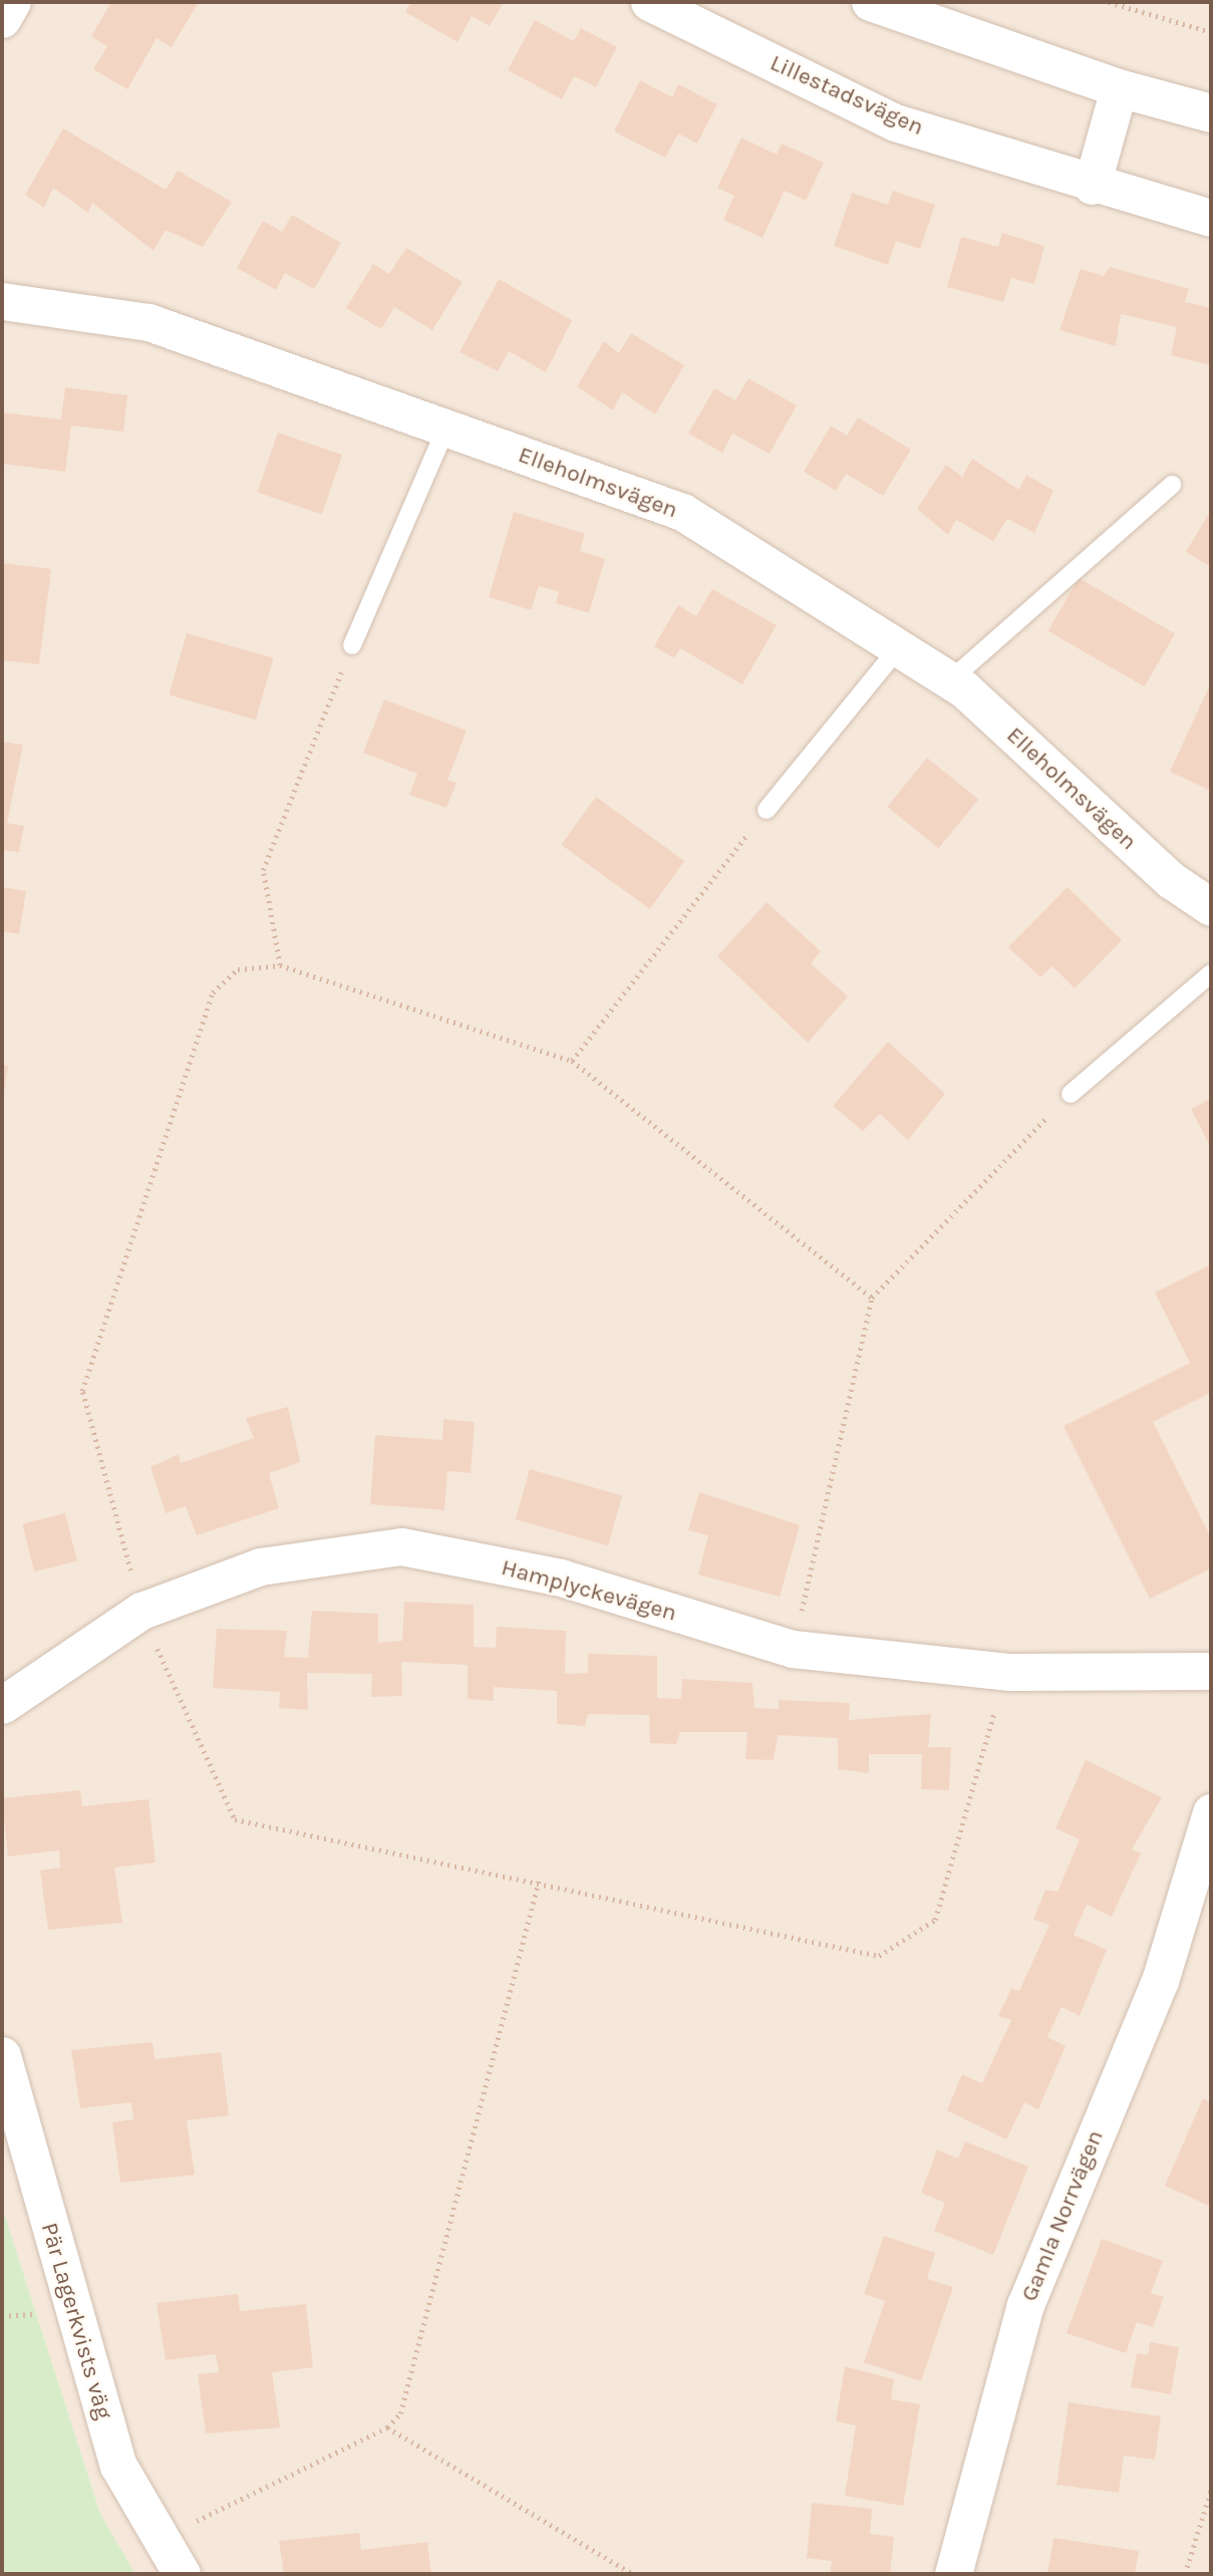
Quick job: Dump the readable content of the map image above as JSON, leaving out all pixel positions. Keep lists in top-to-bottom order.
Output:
{
  "streets": {
    "street": [
      "Lillestadsvägen",
      "Elleholmsvägen",
      "Hamplyckevägen",
      "Gamla Norrvägen",
      "Pär Lagerkvists väg"
    ]
  }
}
